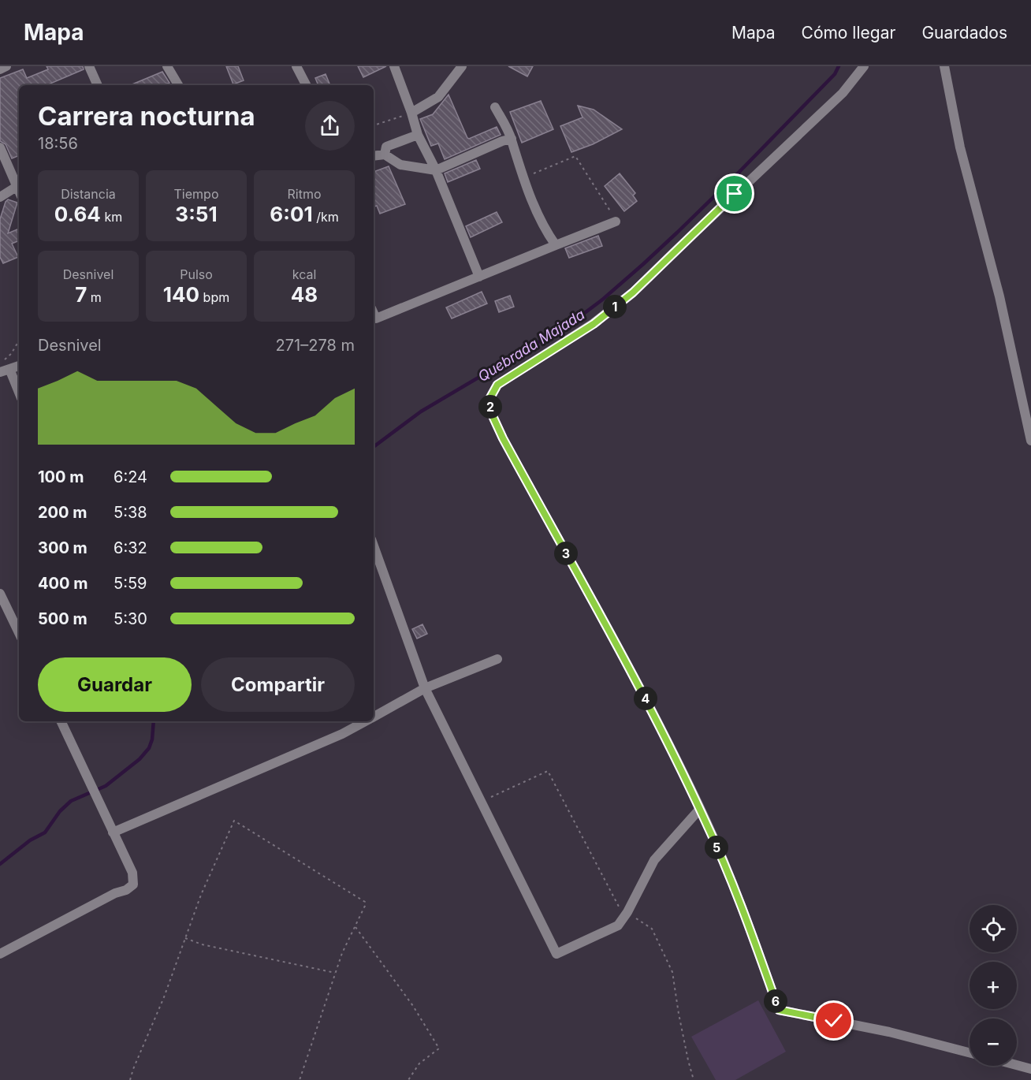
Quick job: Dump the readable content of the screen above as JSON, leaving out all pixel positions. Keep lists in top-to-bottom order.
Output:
{
  "water": ["Quebrada Majada"],
  "page": {
    "header": "Mapa",
    "nav": ["Mapa", "Cómo llegar", "Guardados"],
    "heading": ["Carrera nocturna", "18:56"],
    "stats": [
      ["Distancia", "0.64 km"],
      ["Tiempo", "3:51"],
      ["Ritmo", "6:01 /km"],
      ["Desnivel", "7 m"],
      ["Pulso", "140 bpm"],
      ["kcal", "48"]
    ],
    "pins": [
      "1",
      "2",
      "3",
      "4",
      "5",
      "6"
    ],
    "chart": ["Desnivel", "271–278 m"],
    "list": [
      {
        "name": "100 m",
        "note": "6:24"
      },
      {
        "name": "200 m",
        "note": "5:38"
      },
      {
        "name": "300 m",
        "note": "6:32"
      },
      {
        "name": "400 m",
        "note": "5:59"
      },
      {
        "name": "500 m",
        "note": "5:30"
      }
    ],
    "buttons": ["Guardar", "Compartir"],
    "map_buttons": ["+", "−"]
  }
}
